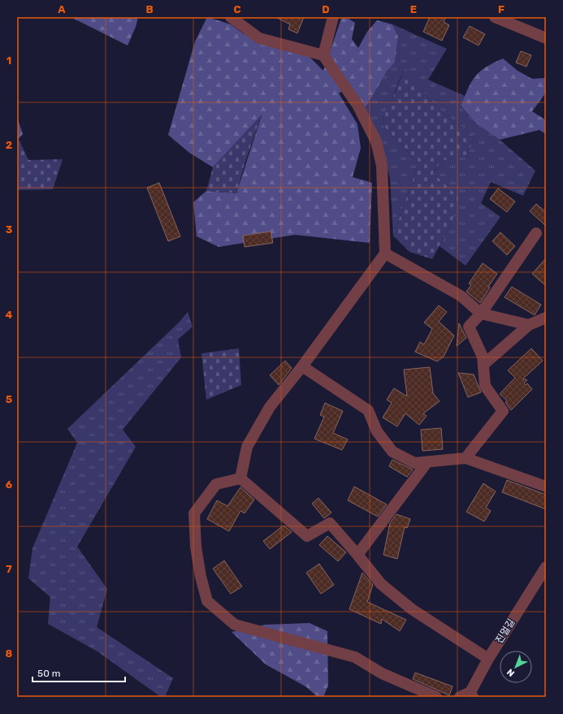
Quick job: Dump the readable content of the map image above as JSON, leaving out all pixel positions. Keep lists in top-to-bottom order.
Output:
{
  "streets": {
    "street": ["진멀길"]
  },
  "scale_bar": "50 m",
  "north": "bottom left",
  "grid": {
    "columns": [
      "A",
      "B",
      "C",
      "D",
      "E",
      "F"
    ],
    "rows": [
      "1",
      "2",
      "3",
      "4",
      "5",
      "6",
      "7",
      "8"
    ]
  }
}
